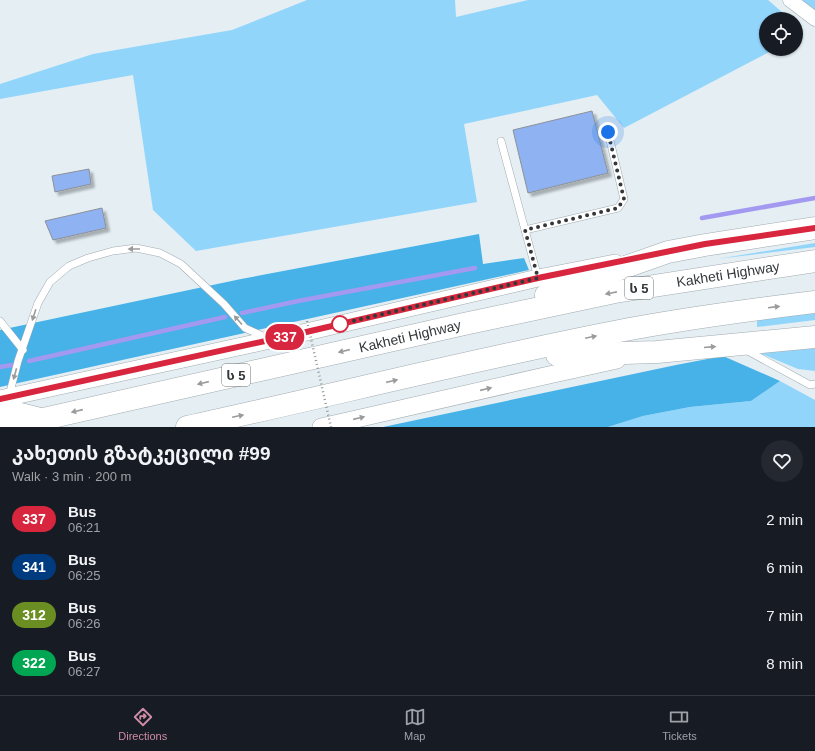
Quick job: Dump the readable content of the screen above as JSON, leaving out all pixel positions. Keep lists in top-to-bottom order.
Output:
{
  "streets": {
    "highway": ["Kakheti Highway", "ს 5"]
  },
  "lines": ["bus line 337"],
  "page": {
    "on_map": "337",
    "heading": ["კახეთის გზატკეცილი #99", "Walk · 3 min · 200 m"],
    "list": [
      {
        "mark": "337",
        "name": "Bus",
        "note": "06:21",
        "value": "2 min"
      },
      {
        "mark": "341",
        "name": "Bus",
        "note": "06:25",
        "value": "6 min"
      },
      {
        "mark": "312",
        "name": "Bus",
        "note": "06:26",
        "value": "7 min"
      },
      {
        "mark": "322",
        "name": "Bus",
        "note": "06:27",
        "value": "8 min"
      }
    ],
    "tabs": ["Directions", "Map", "Tickets"]
  }
}
